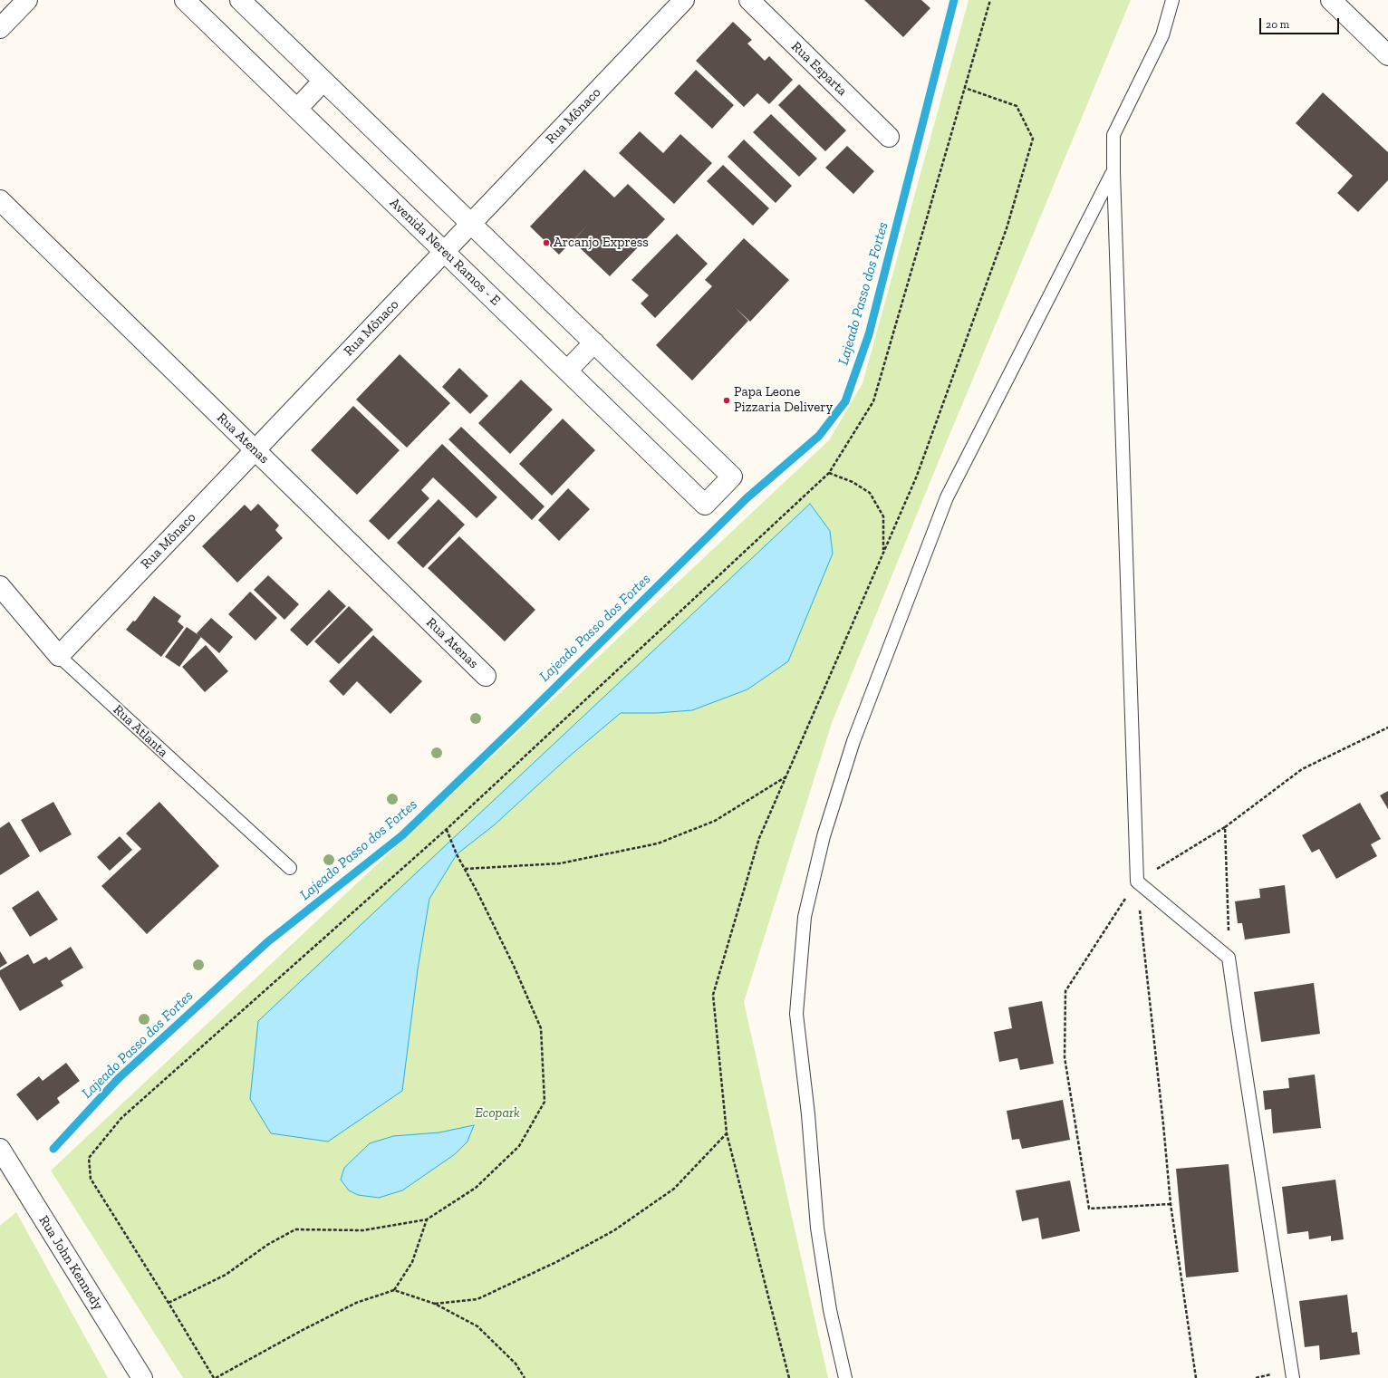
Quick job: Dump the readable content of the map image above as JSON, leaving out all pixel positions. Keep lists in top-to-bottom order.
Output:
{
  "streets": {
    "street": [
      "Rua Esparta",
      "Rua Mônaco",
      "Avenida Nereu Ramos - E",
      "Rua Atenas",
      "Rua Atlanta",
      "Rua John Kennedy"
    ]
  },
  "crossings": [
    ["Rua Mônaco", "Avenida Nereu Ramos - E"],
    ["Rua Mônaco", "Rua Atenas"],
    ["Rua Mônaco", "Rua Atlanta"]
  ],
  "water": ["Lajeado Passo dos Fortes"],
  "parks": ["Ecopark"],
  "places": ["Arcanjo Express", "Papa Leone Pizzaria Delivery"],
  "scale_bar": "20 m"
}
